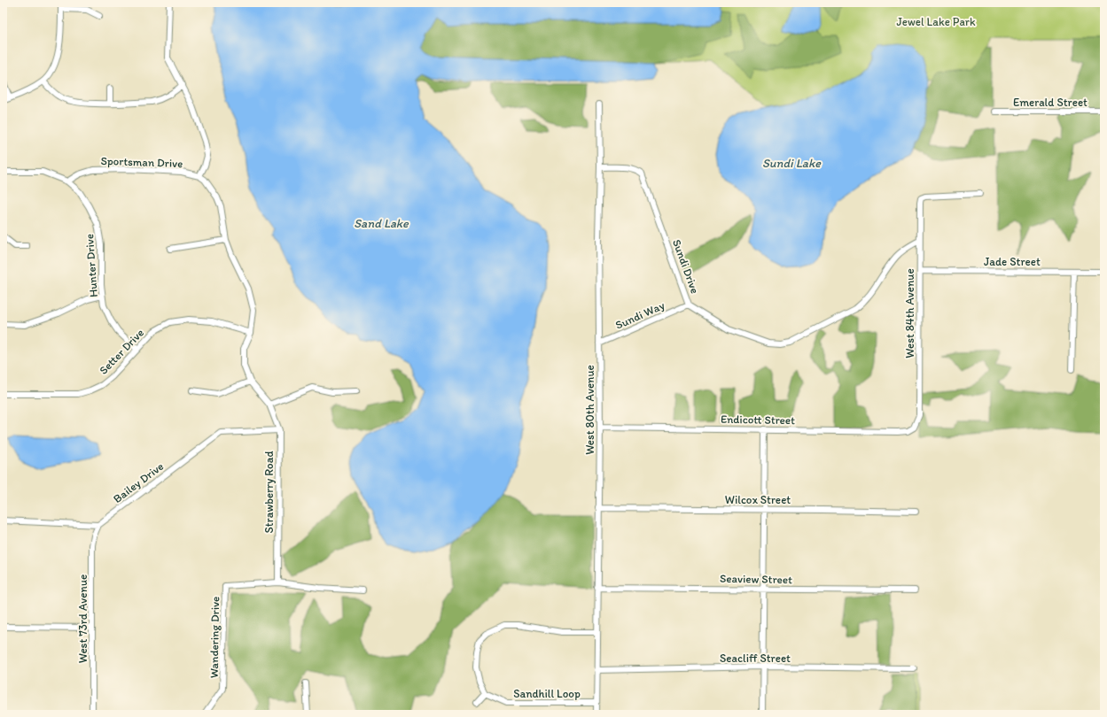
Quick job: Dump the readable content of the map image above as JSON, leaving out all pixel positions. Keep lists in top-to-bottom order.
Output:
{
  "streets": {
    "street": [
      "Emerald Street",
      "Sportsman Drive",
      "Jade Street",
      "Hunter Drive",
      "Sundi Drive",
      "West 84th Avenue",
      "Sundi Way",
      "Setter Drive",
      "West 80th Avenue",
      "Endicott Street",
      "Bailey Drive",
      "Strawberry Road",
      "Wilcox Street",
      "Seaview Street",
      "West 73rd Avenue",
      "Wandering Drive",
      "Seacliff Street",
      "Sandhill Loop"
    ]
  },
  "crossings": [
    ["Sportsman Drive", "Hunter Drive"],
    ["Jade Street", "West 84th Avenue"],
    ["Hunter Drive", "Setter Drive"],
    ["Sundi Drive", "West 84th Avenue"],
    ["Sundi Drive", "Sundi Way"],
    ["Sundi Drive", "West 80th Avenue"],
    ["West 84th Avenue", "Endicott Street"],
    ["Sundi Way", "West 80th Avenue"],
    ["West 80th Avenue", "Endicott Street"],
    ["West 80th Avenue", "Wilcox Street"],
    ["West 80th Avenue", "Seaview Street"],
    ["West 80th Avenue", "Seacliff Street"],
    ["West 80th Avenue", "Sandhill Loop"],
    ["Bailey Drive", "Strawberry Road"],
    ["Bailey Drive", "West 73rd Avenue"],
    ["Strawberry Road", "Wandering Drive"]
  ],
  "water": ["Sundi Lake", "Sand Lake"],
  "parks": ["Jewel Lake Park"]
}
